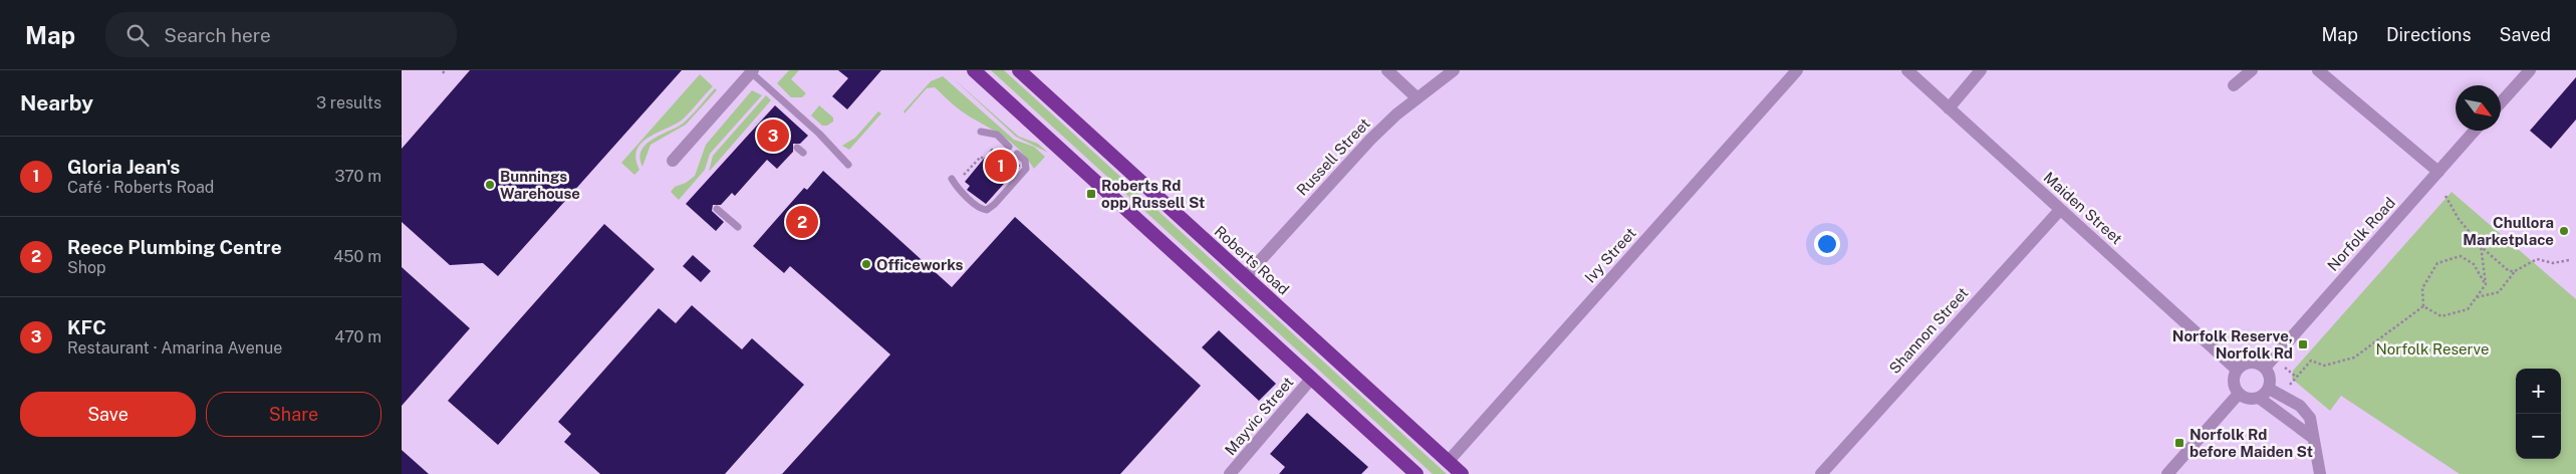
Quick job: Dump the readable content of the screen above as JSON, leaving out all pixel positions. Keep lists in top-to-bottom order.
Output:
{
  "streets": {
    "highway": ["Roberts Road"],
    "street": [
      "Russell Street",
      "Maiden Street",
      "Norfolk Road",
      "Ivy Street",
      "Shannon Street",
      "Mayvic Street"
    ]
  },
  "crossings": [
    ["Russell Street", "Roberts Road"],
    ["Maiden Street", "Norfolk Road"],
    ["Maiden Street", "Shannon Street"],
    ["Ivy Street", "Roberts Road"]
  ],
  "parks": ["Norfolk Reserve"],
  "places": {
    "other": ["Bunnings Warehouse", "Chullora Marketplace", "Officeworks"],
    "transit": ["Roberts Rd opp Russell St", "Norfolk Reserve, Norfolk Rd", "Norfolk Rd before Maiden St"]
  },
  "north": "bottom right",
  "page": {
    "header": "Map",
    "search": "Search here",
    "nav": ["Map", "Directions", "Saved"],
    "heading": ["Nearby", "3 results"],
    "pins": ["3", "1", "2"],
    "list": [
      {
        "mark": "1",
        "name": "Gloria Jean's",
        "note": "Café · Roberts Road",
        "value": "370 m"
      },
      {
        "mark": "2",
        "name": "Reece Plumbing Centre",
        "note": "Shop",
        "value": "450 m"
      },
      {
        "mark": "3",
        "name": "KFC",
        "note": "Restaurant · Amarina Avenue",
        "value": "470 m"
      }
    ],
    "map_buttons": ["+", "−"],
    "buttons": ["Save", "Share"]
  }
}
